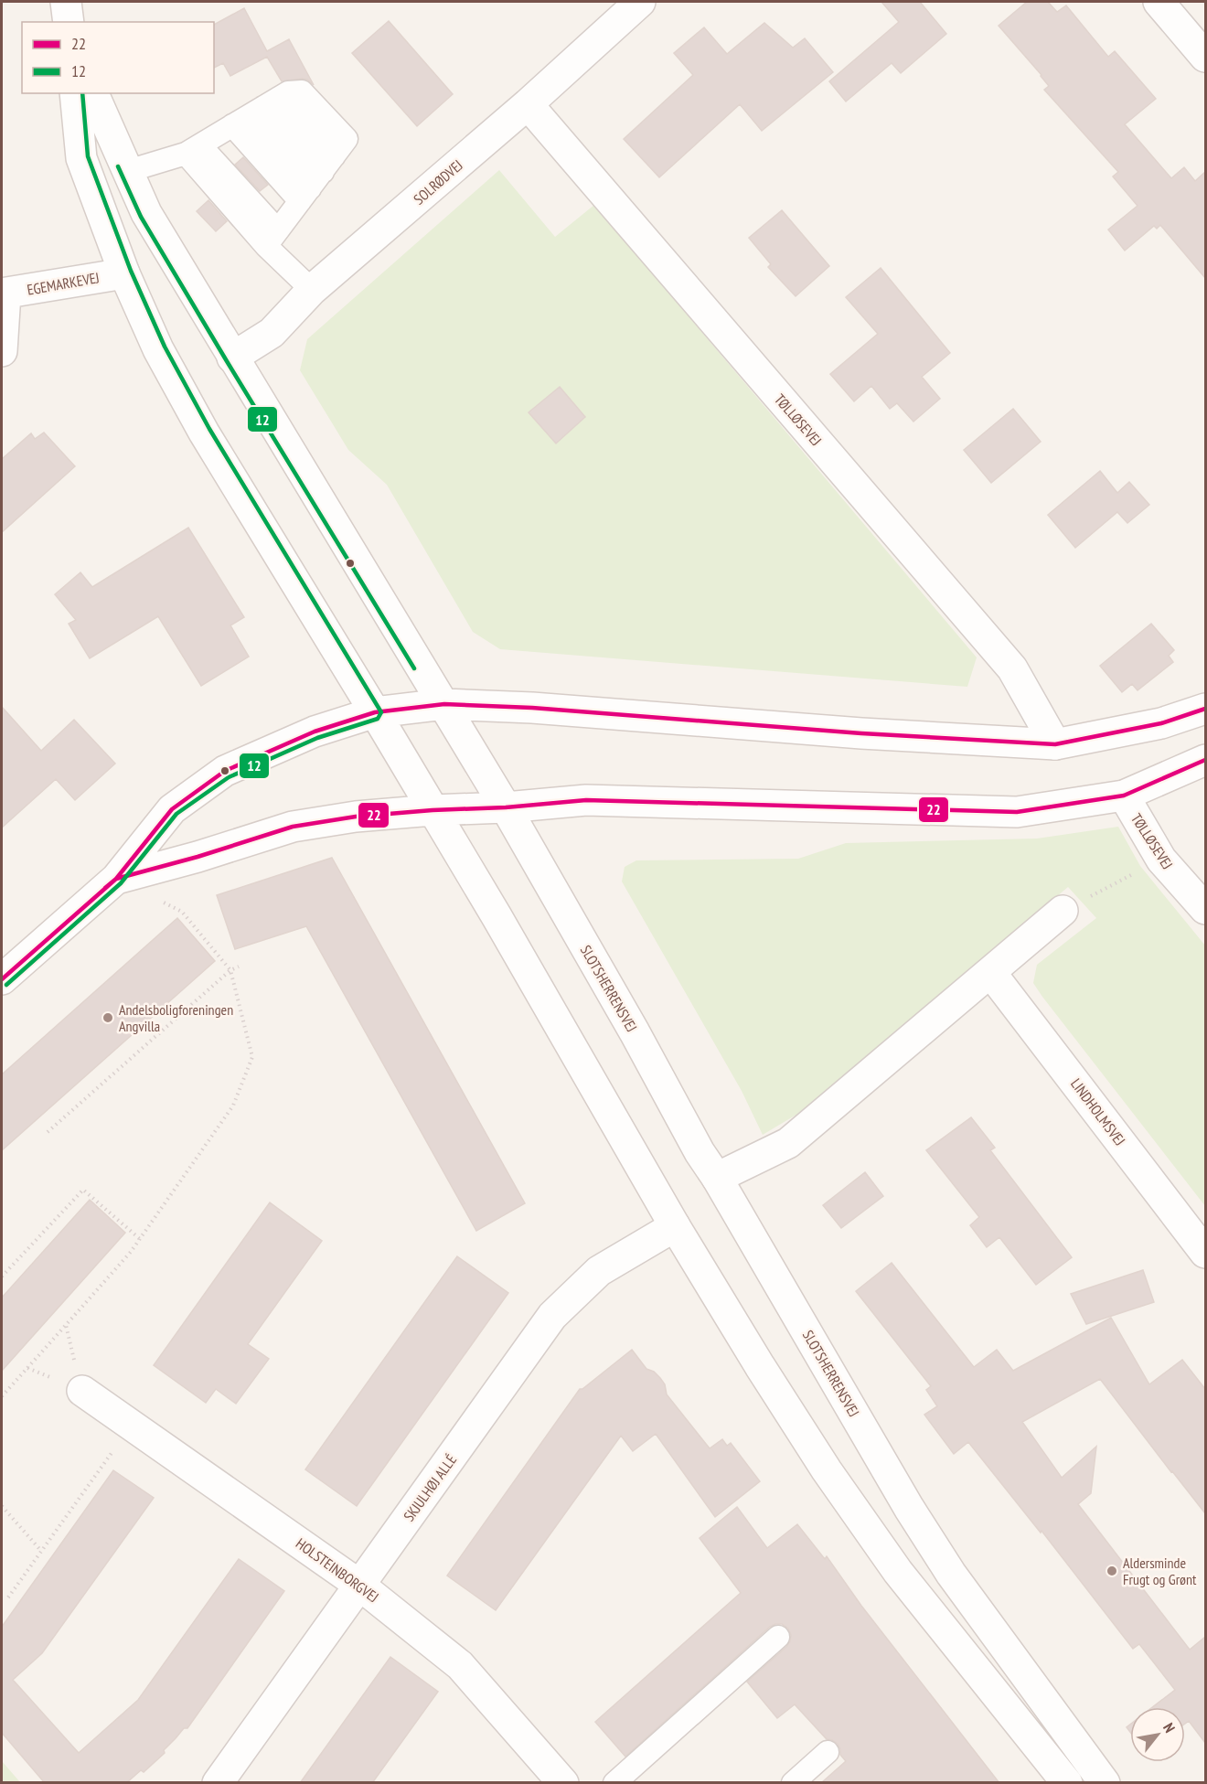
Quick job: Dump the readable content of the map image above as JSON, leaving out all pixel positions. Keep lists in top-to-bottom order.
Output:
{
  "streets": {
    "street": [
      "SOLRØDVEJ",
      "EGEMARKEVEJ",
      "TØLLØSEVEJ",
      "SLOTSHERRENSVEJ",
      "LINDHOLMSVEJ",
      "SKJULHØJ ALLÉ",
      "HOLSTEINBORGVEJ"
    ]
  },
  "crossings": [
    ["SOLRØDVEJ", "TØLLØSEVEJ"],
    ["SOLRØDVEJ", "SLOTSHERRENSVEJ"],
    ["SKJULHØJ ALLÉ", "HOLSTEINBORGVEJ"]
  ],
  "places": ["Andelsboligforeningen Angvilla", "Aldersminde Frugt og Grønt"],
  "lines": ["transit line 12", "transit line 22"],
  "legend": ["22", "12"],
  "north": "top right"
}
